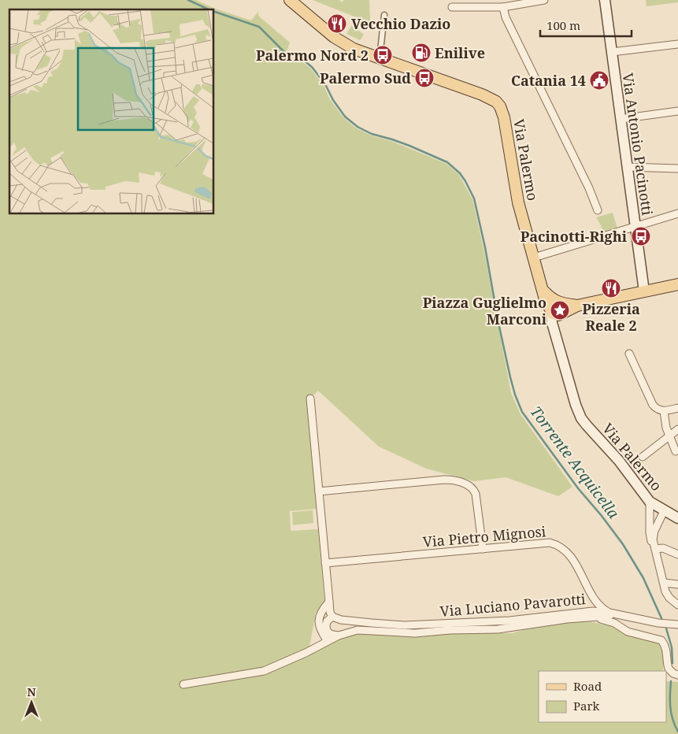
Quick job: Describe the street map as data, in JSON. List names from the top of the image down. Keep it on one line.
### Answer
{"streets":{"main road":["Via Antonio Pacinotti","Via Palermo"],"street":["Via Pietro Mignosi","Via Luciano Pavarotti"]},"crossings":[["Via Pietro Mignosi","Via Luciano Pavarotti"]],"water":["Torrente Acquicella"],"places":{"restaurant":["Vecchio Dazio","Pizzeria Reale 2"],"fuel station":["Enilive"],"bus stop":["Palermo Nord 2","Palermo Sud","Pacinotti-Righi"],"public building":["Catania 14"],"place":["Piazza Guglielmo Marconi"]},"legend":["Road","Park"],"scale_bar":"100 m","north":"top"}
